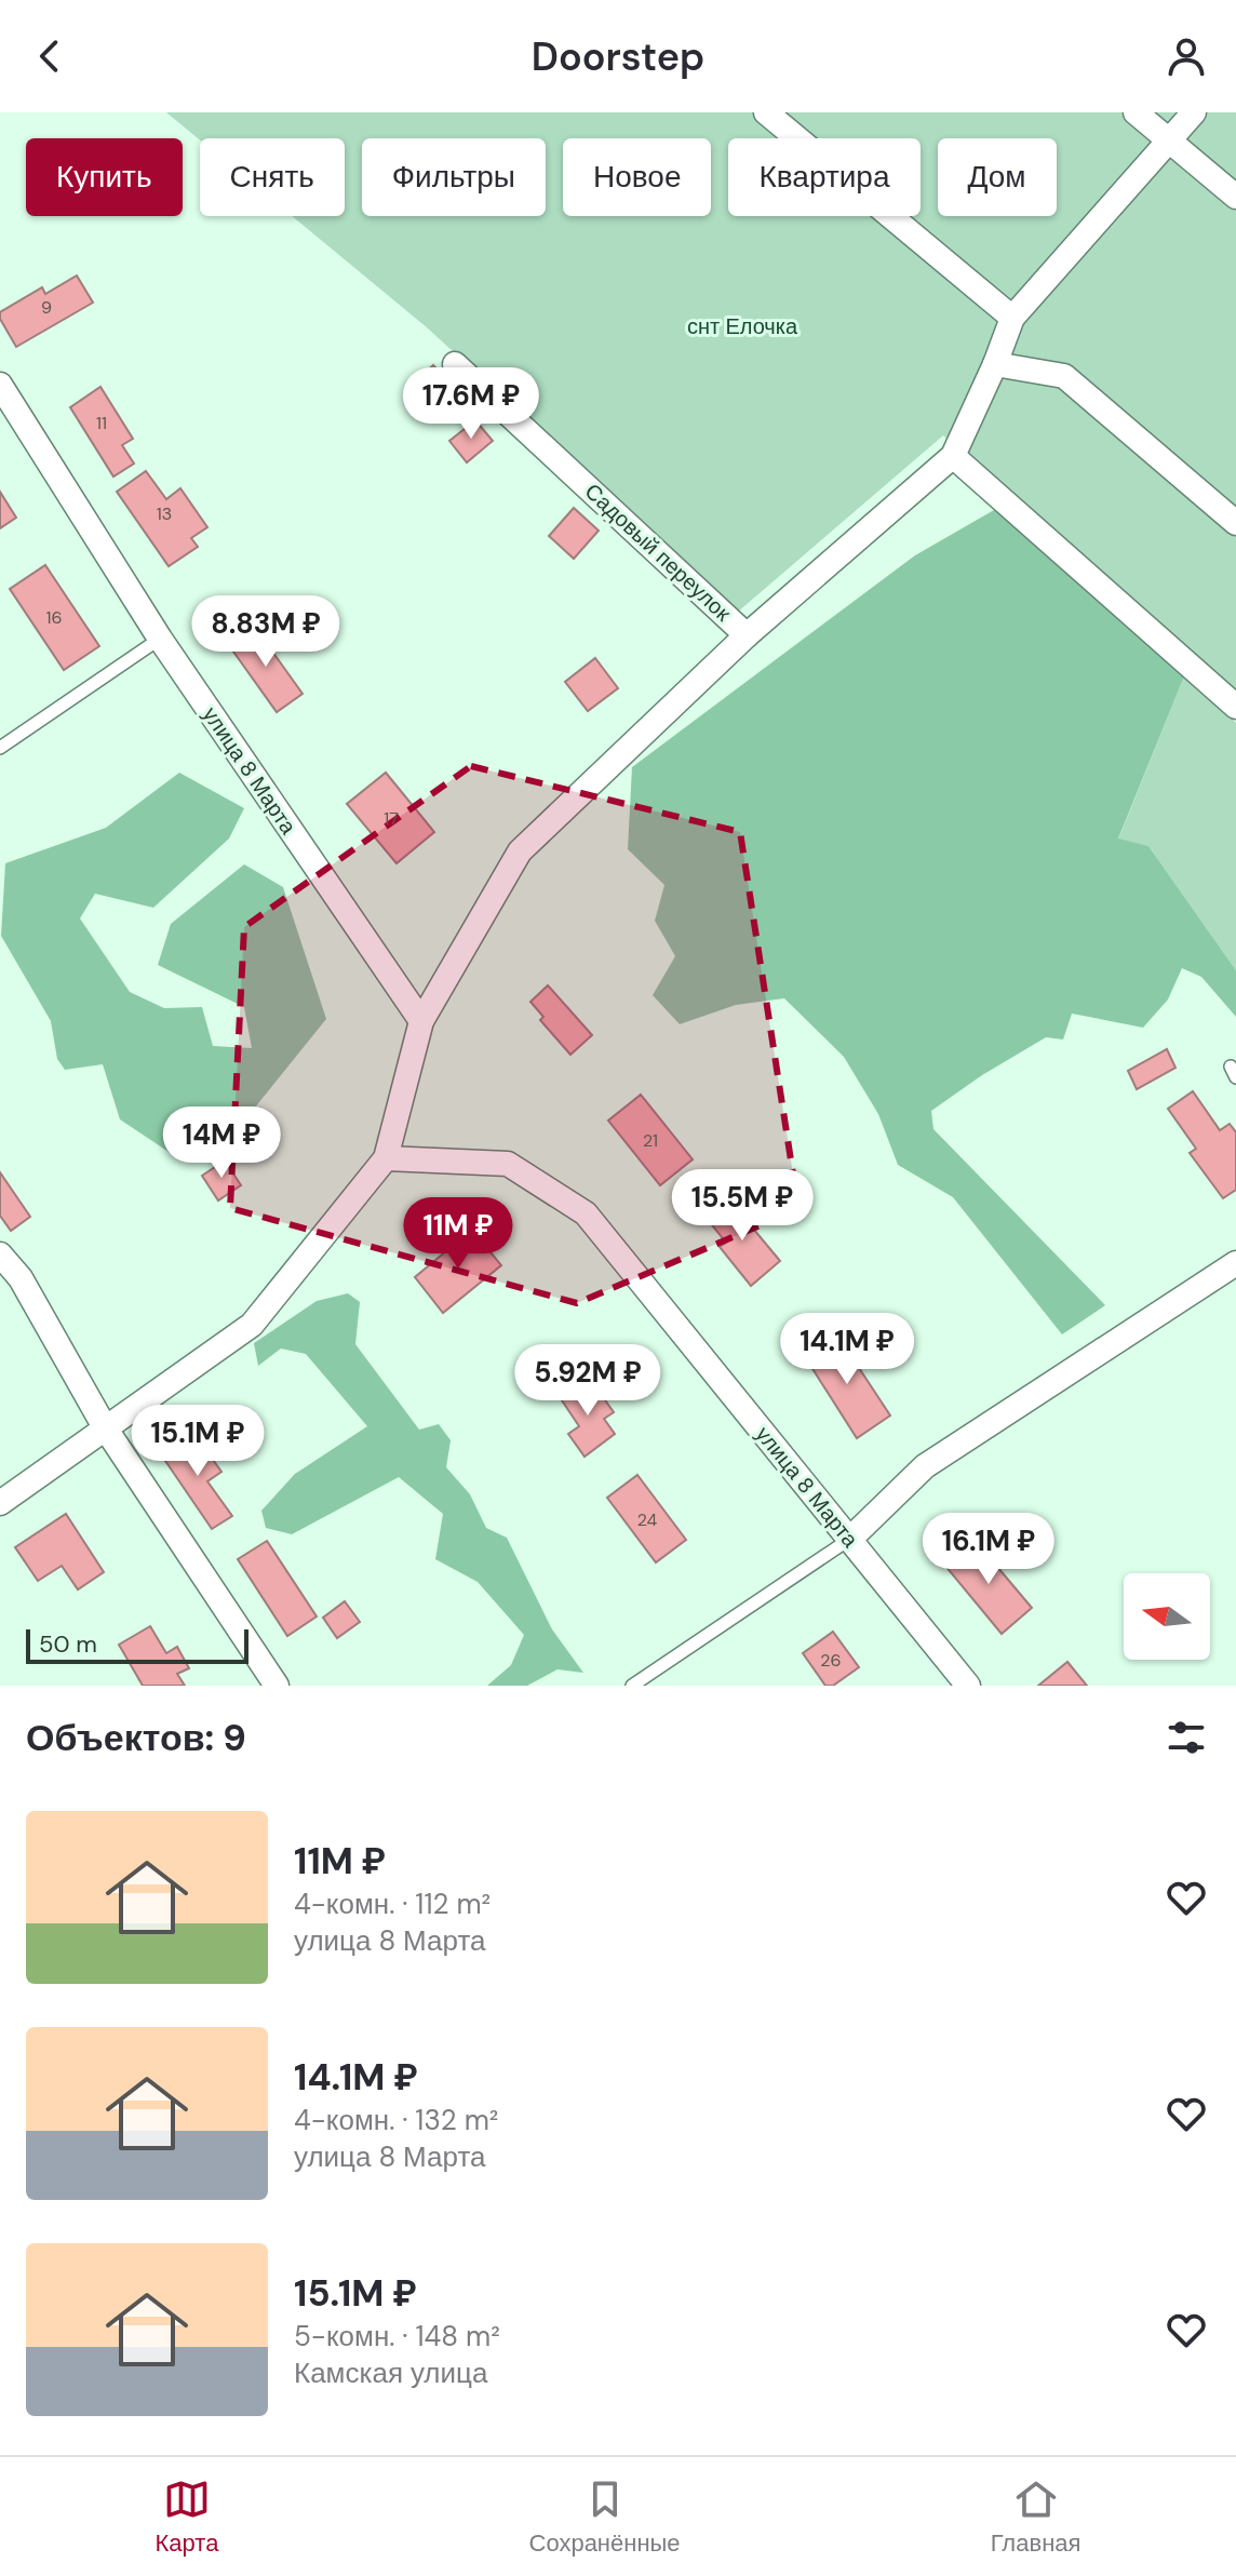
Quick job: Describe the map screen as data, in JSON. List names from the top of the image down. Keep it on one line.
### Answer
{"streets":{"street":["Садовый переулок","улица 8 Марта"]},"parks":["снт Елочка"],"house_numbers":["9","11","13","16","17","21","24","26"],"scale_bar":"50 m","north":"left","page":{"header":"Doorstep","chip":["Купить","Снять","Фильтры","Новое","Квартира","Дом"],"price":["17.6M ₽","8.83M ₽","14M ₽","15.5M ₽","11M ₽","14.1M ₽","5.92M ₽","15.1M ₽","16.1M ₽"],"scale":"50 m","heading":"Объектов: 9","list":[{"name":"11M ₽","note":"4-комн. · 112 m² · улица 8 Марта"},{"name":"14.1M ₽","note":"4-комн. · 132 m² · улица 8 Марта"},{"name":"15.1M ₽","note":"5-комн. · 148 m² · Камская улица"}],"tabs":["Карта","Сохранённые","Главная"]}}
